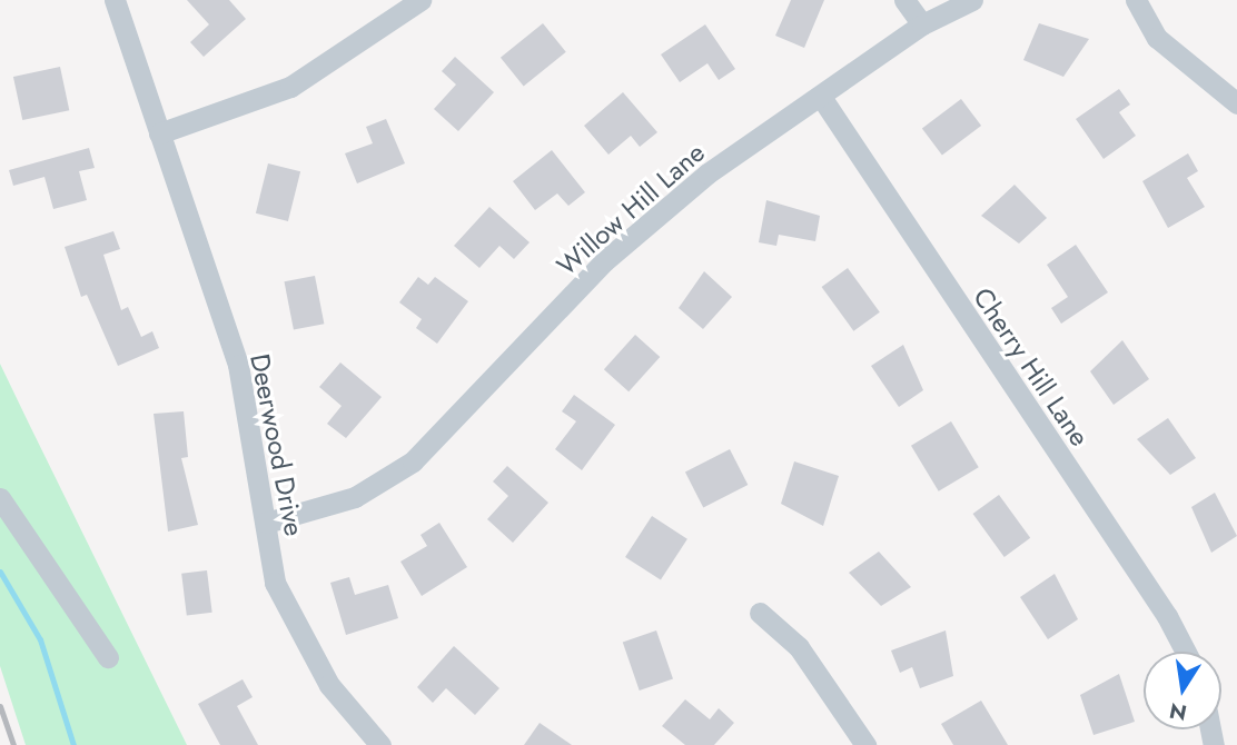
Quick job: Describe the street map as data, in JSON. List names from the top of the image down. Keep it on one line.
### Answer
{"streets":{"street":["Willow Hill Lane","Cherry Hill Lane","Deerwood Drive"]},"crossings":[["Willow Hill Lane","Cherry Hill Lane"],["Willow Hill Lane","Deerwood Drive"]],"north":"bottom"}
